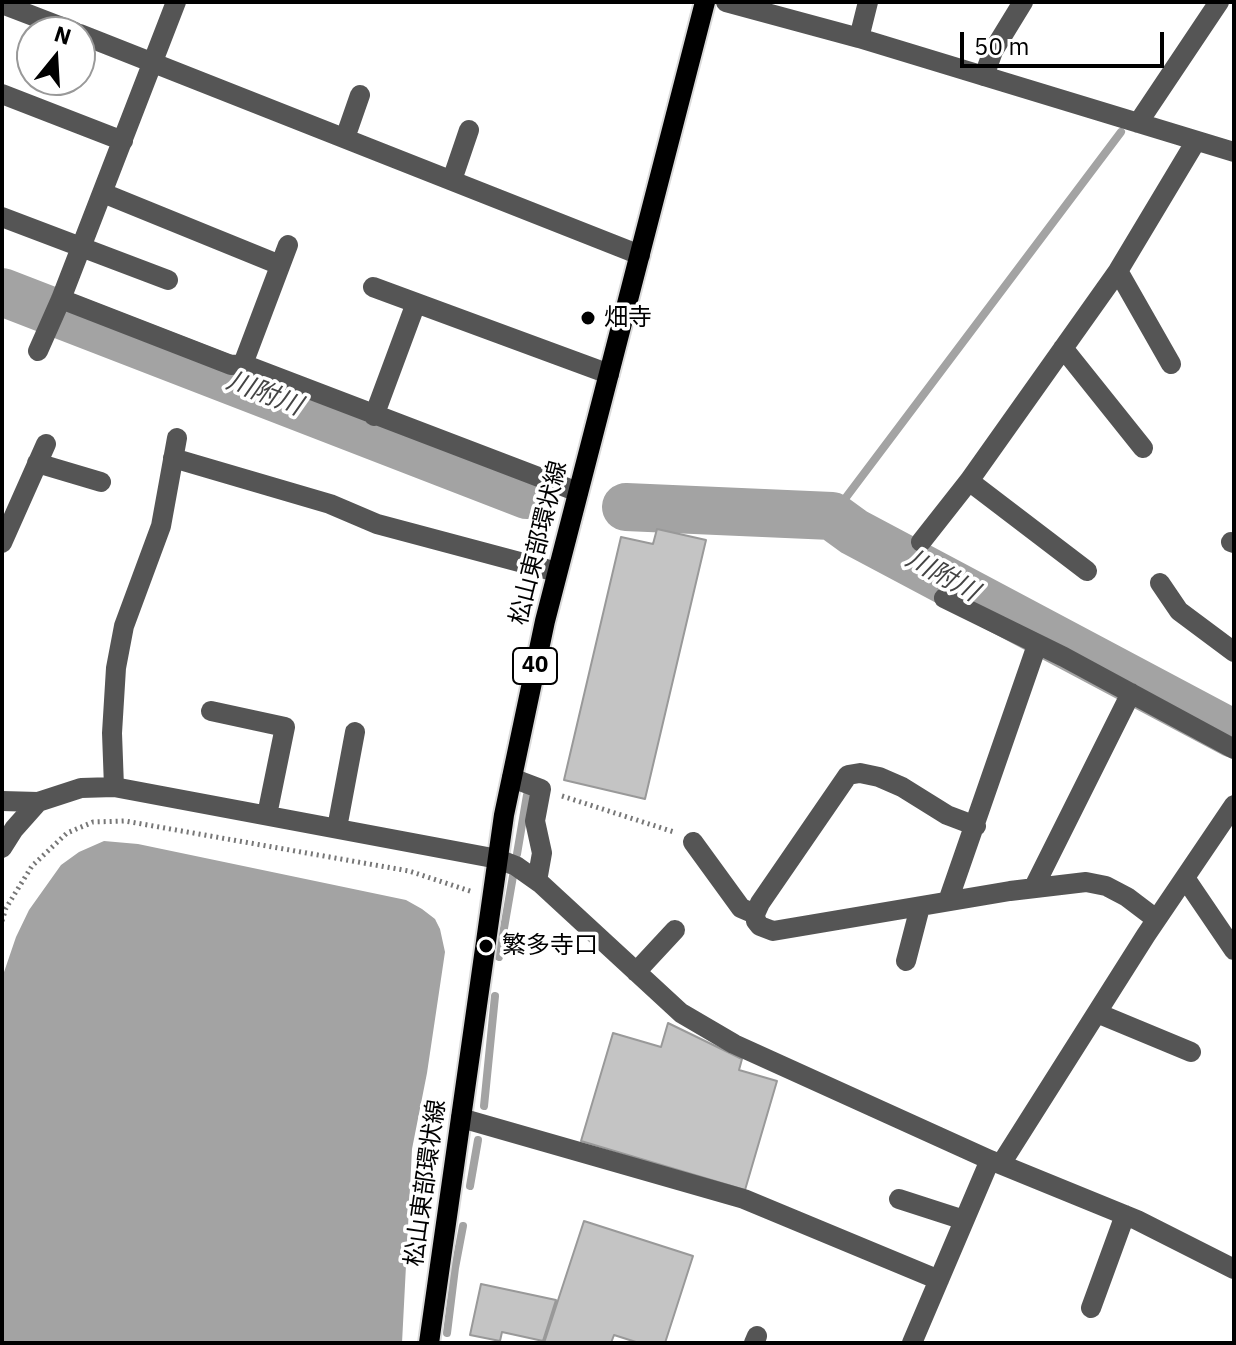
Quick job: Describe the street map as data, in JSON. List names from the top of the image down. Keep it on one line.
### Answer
{"streets":{"main road":["松山東部環状線","40"]},"water":["川附川"],"places":["畑寺","繁多寺口"],"scale_bar":"50 m","north":"top"}
